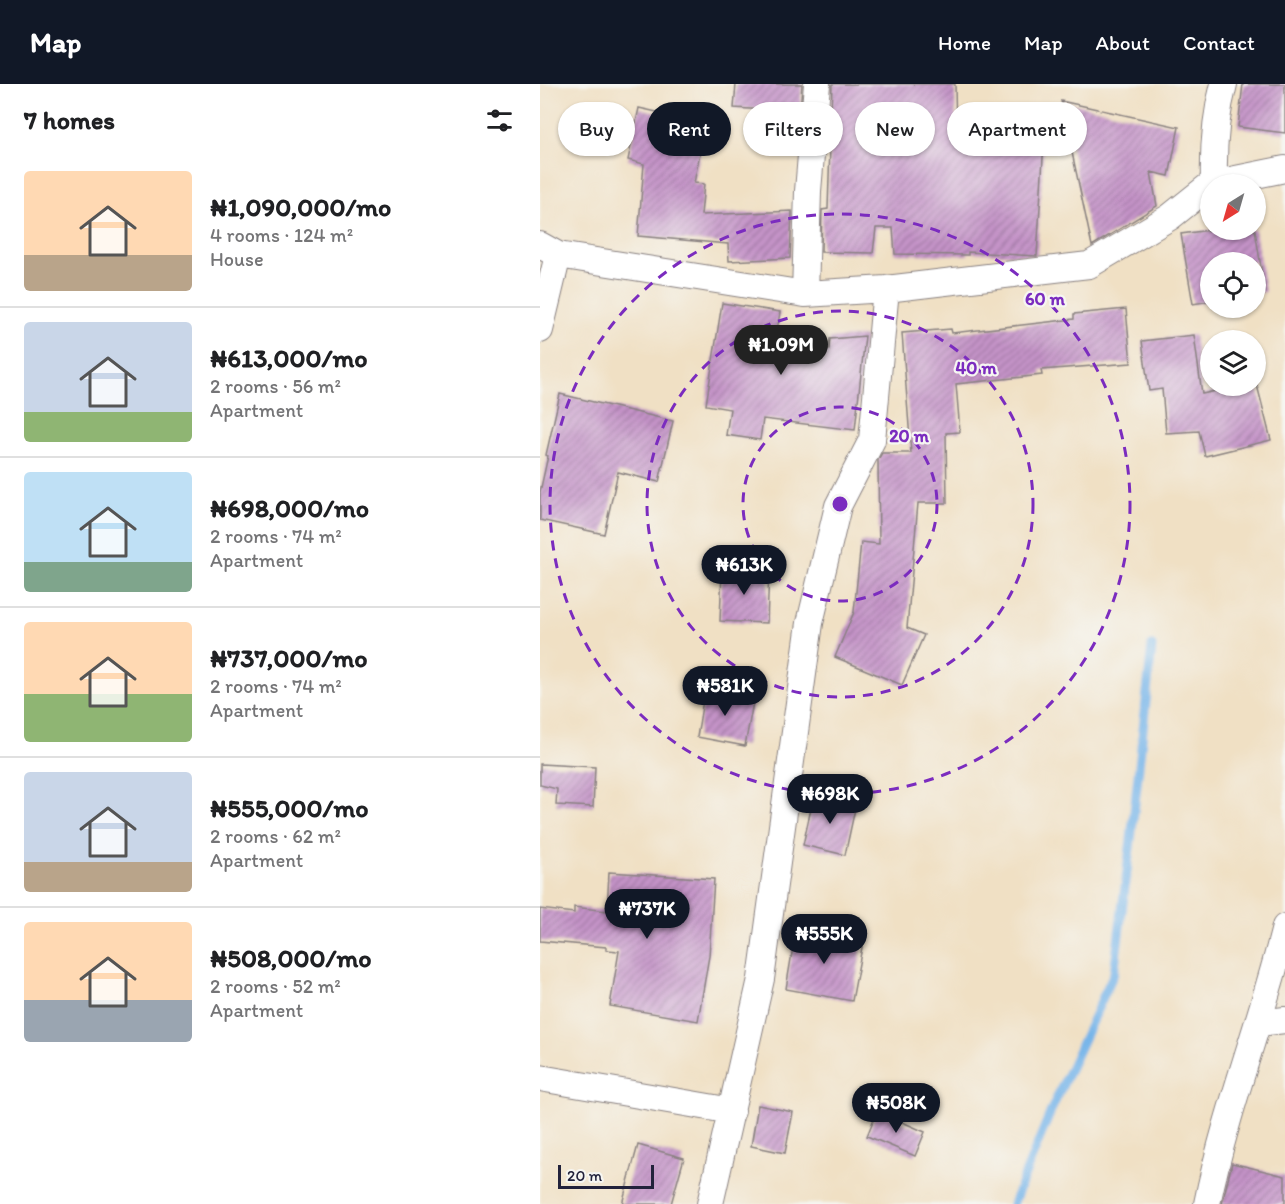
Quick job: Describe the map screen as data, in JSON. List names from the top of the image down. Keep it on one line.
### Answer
{"scale_bar":"20 m","north":"bottom left","page":{"header":"Map","nav":["Home","Map","About","Contact"],"heading":"7 homes","chip":["Buy","Rent","Filters","New","Apartment"],"list":[{"name":"₦1,090,000/mo","note":"4 rooms · 124 m² · House"},{"name":"₦613,000/mo","note":"2 rooms · 56 m² · Apartment"},{"name":"₦698,000/mo","note":"2 rooms · 74 m² · Apartment"},{"name":"₦737,000/mo","note":"2 rooms · 74 m² · Apartment"},{"name":"₦555,000/mo","note":"2 rooms · 62 m² · Apartment"},{"name":"₦508,000/mo","note":"2 rooms · 52 m² · Apartment"}],"price":["₦1.09M","₦613K","₦581K","₦698K","₦737K","₦555K","₦508K"],"scale":"20 m"},"rings":["60 m","40 m","20 m"]}
